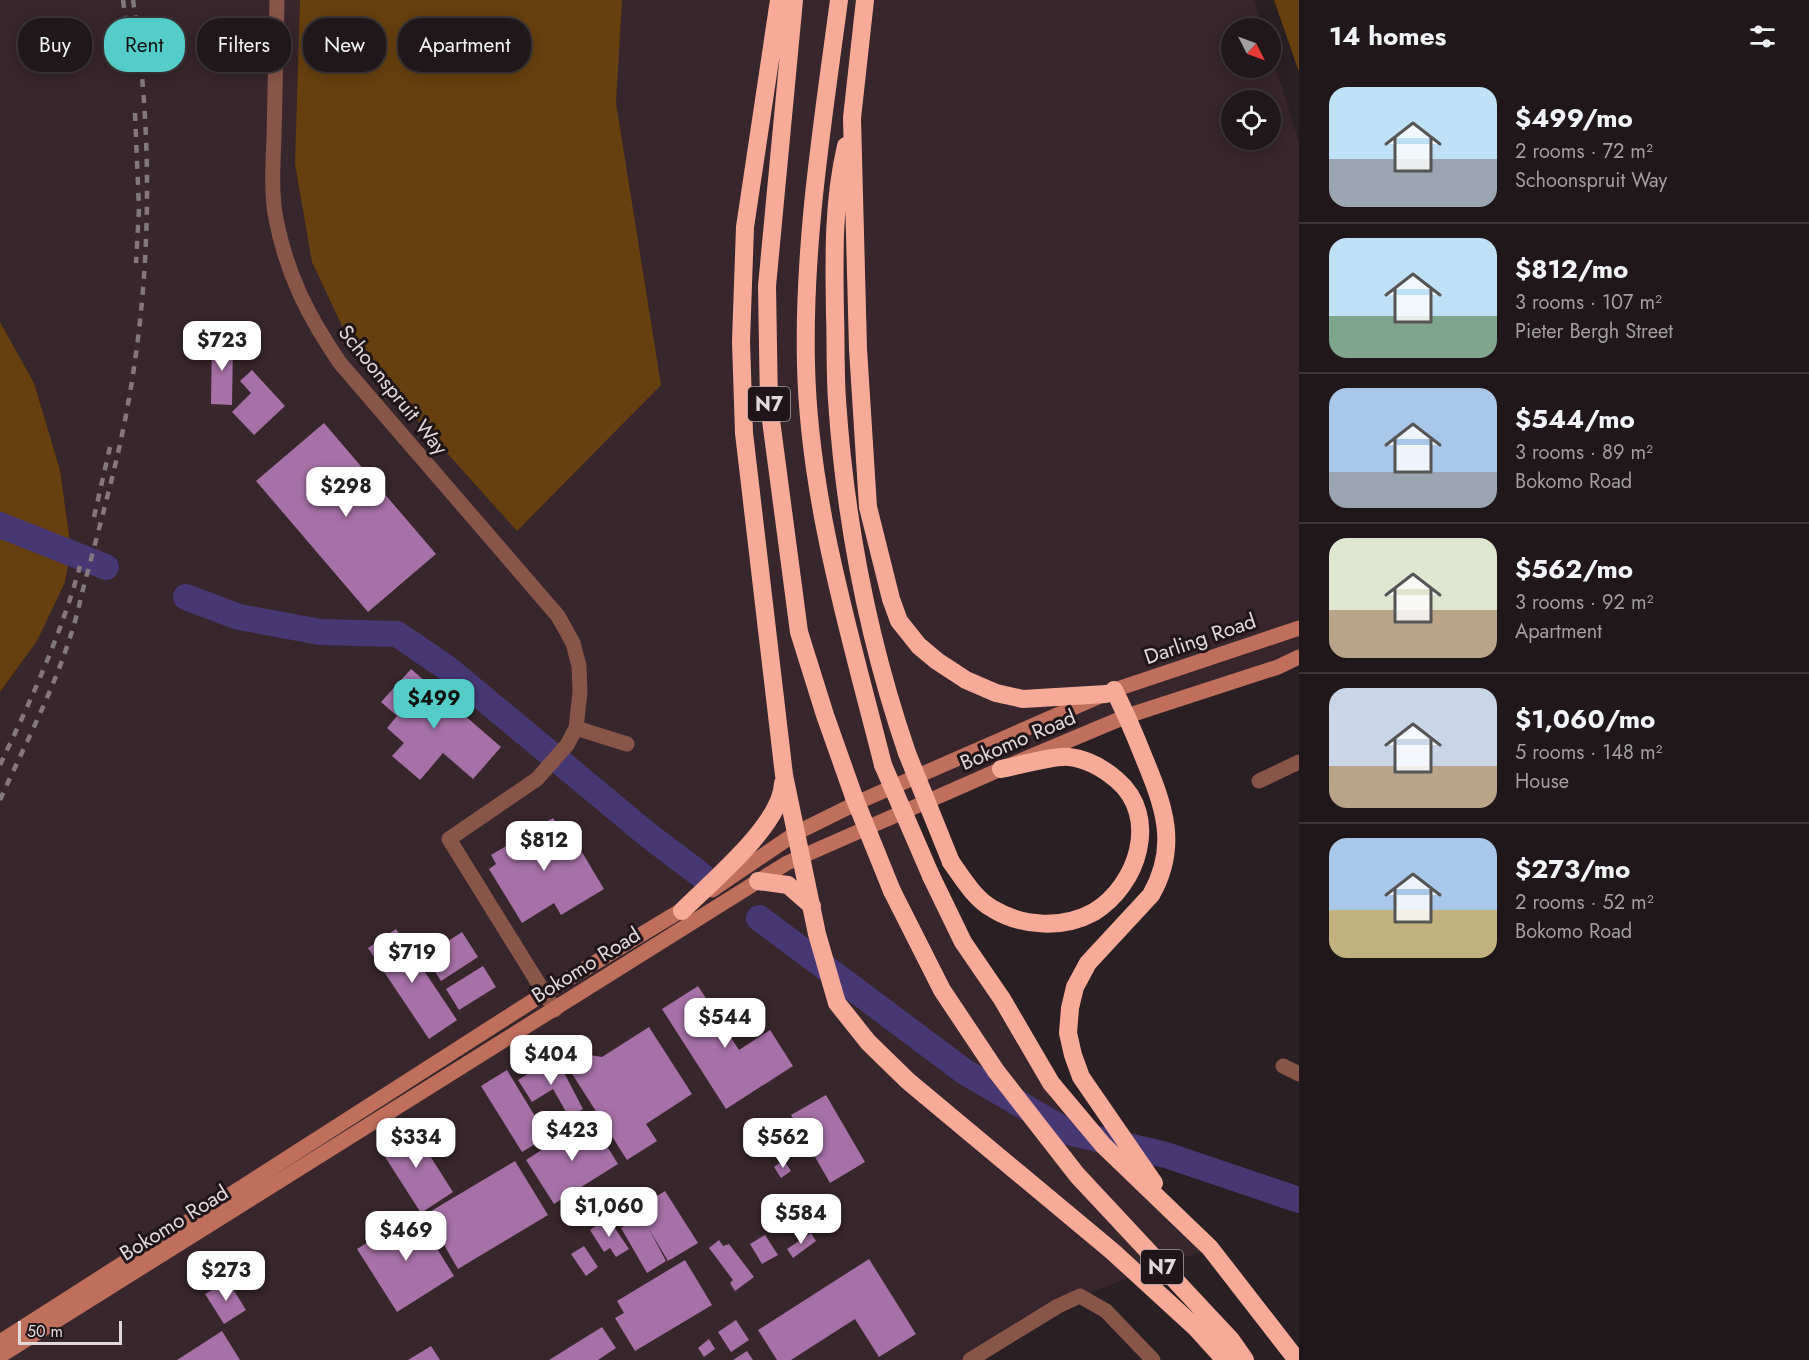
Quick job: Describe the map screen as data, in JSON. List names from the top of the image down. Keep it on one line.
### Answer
{"streets":{"highway":["N7"],"main road":["Darling Road","Bokomo Road"],"street":["Schoonspruit Way"]},"crossings":[["Schoonspruit Way","Bokomo Road"],["Darling Road","Bokomo Road"]],"scale_bar":"50 m","north":"bottom right","page":{"heading":"14 homes","chip":["Buy","Rent","Filters","New","Apartment"],"list":[{"name":"$499/mo","note":"2 rooms · 72 m² · Schoonspruit Way"},{"name":"$812/mo","note":"3 rooms · 107 m² · Pieter Bergh Street"},{"name":"$544/mo","note":"3 rooms · 89 m² · Bokomo Road"},{"name":"$562/mo","note":"3 rooms · 92 m² · Apartment"},{"name":"$1,060/mo","note":"5 rooms · 148 m² · House"},{"name":"$273/mo","note":"2 rooms · 52 m² · Bokomo Road"}],"price":["$723","$298","$499","$812","$719","$544","$404","$423","$334","$562","$1,060","$584","$469","$273"],"scale":"50 m"}}
